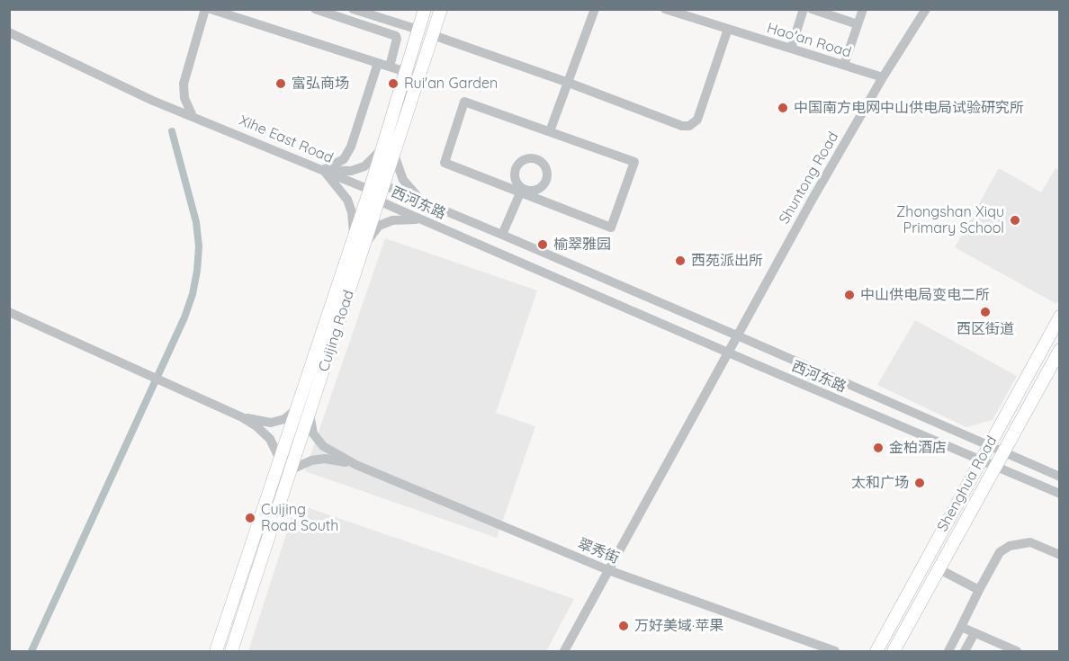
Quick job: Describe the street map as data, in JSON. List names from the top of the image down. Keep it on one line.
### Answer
{"streets":{"main road":["Cuijing Road","Shenghua Road"],"street":["Hao'an Road","Xihe East Road","Shuntong Road","西河东路","翠秀街"]},"crossings":[["Hao'an Road","Shuntong Road"],["Xihe East Road","西河东路"],["Xihe East Road","Cuijing Road"],["Shuntong Road","西河东路"],["Shuntong Road","翠秀街"],["西河东路","Cuijing Road"],["西河东路","Shenghua Road"]],"places":["富弘商场","Rui'an Garden","中国南方电网中山供电局试验研究所","Zhongshan Xiqu Primary School","榆翠雅园","西苑派出所","中山供电局变电二所","西区街道","金柏酒店","太和广场","Cuijing Road South","万好美域·苹果"]}
